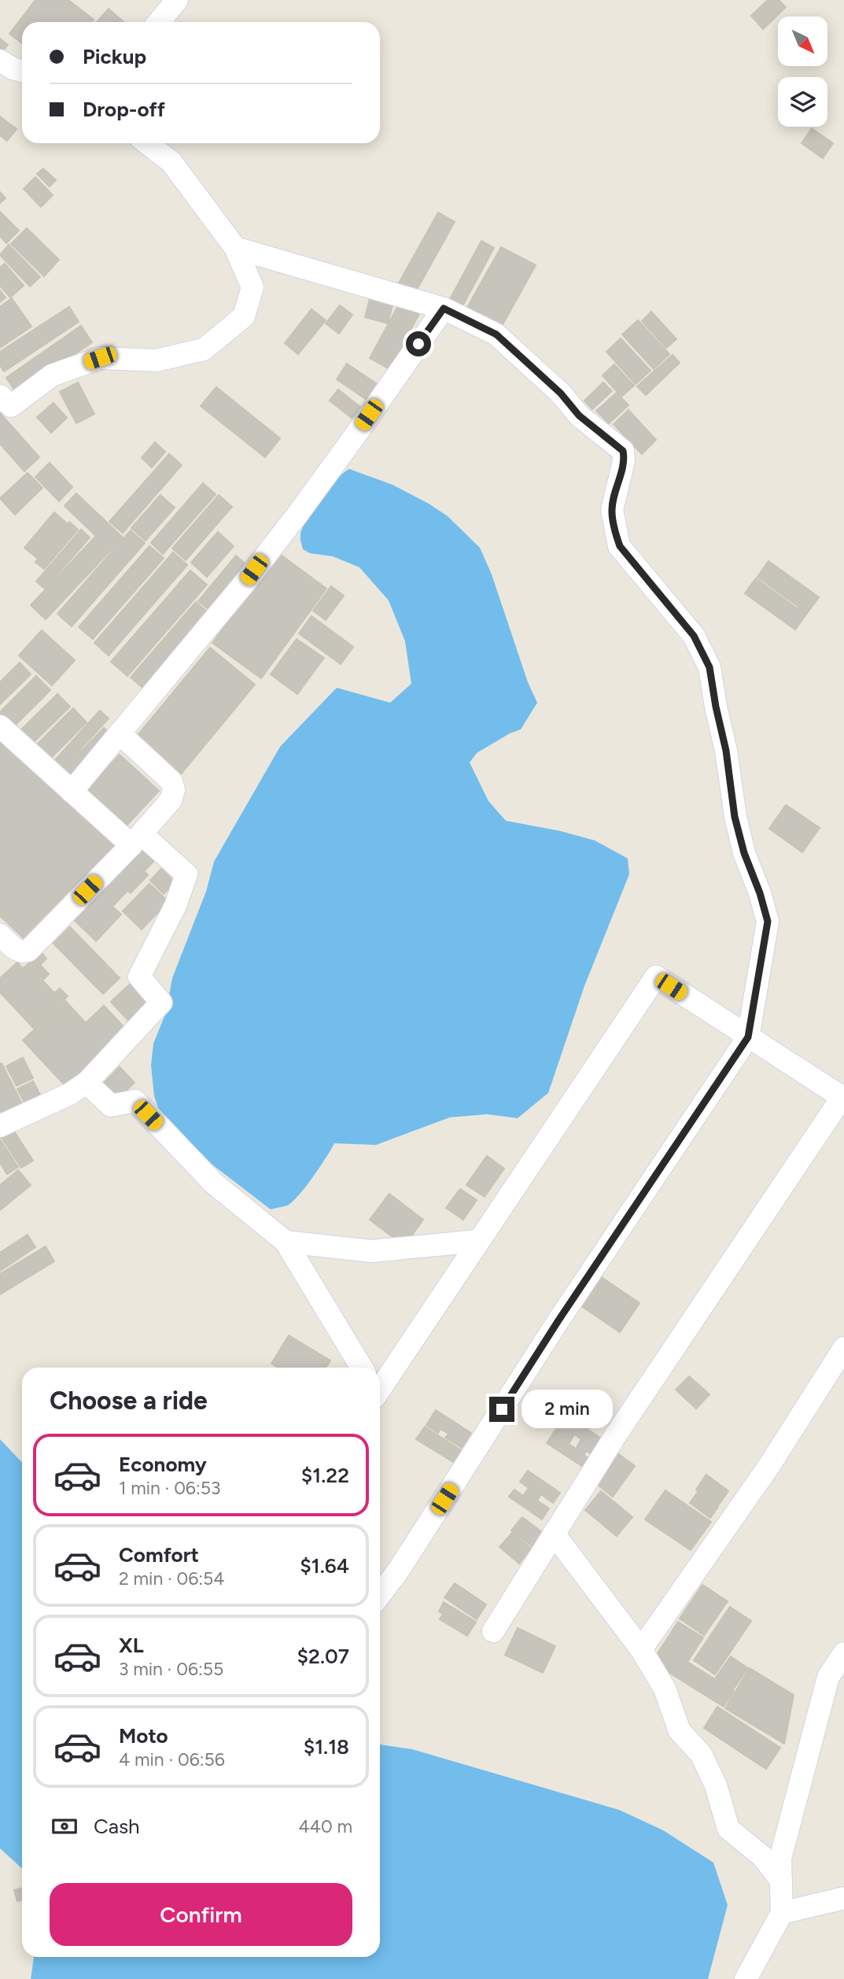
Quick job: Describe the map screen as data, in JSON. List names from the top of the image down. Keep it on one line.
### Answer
{"north":"bottom right","page":{"banner":["Pickup","Drop-off"],"heading":"Choose a ride","bubble":"2 min","list":[{"name":"Economy","note":"1 min · 06:53","value":"$1.22"},{"name":"Comfort","note":"2 min · 06:54","value":"$1.64"},{"name":"XL","note":"3 min · 06:55","value":"$2.07"},{"name":"Moto","note":"4 min · 06:56","value":"$1.18"}],"pay":["Cash","440 m"],"buttons":"Confirm"}}
